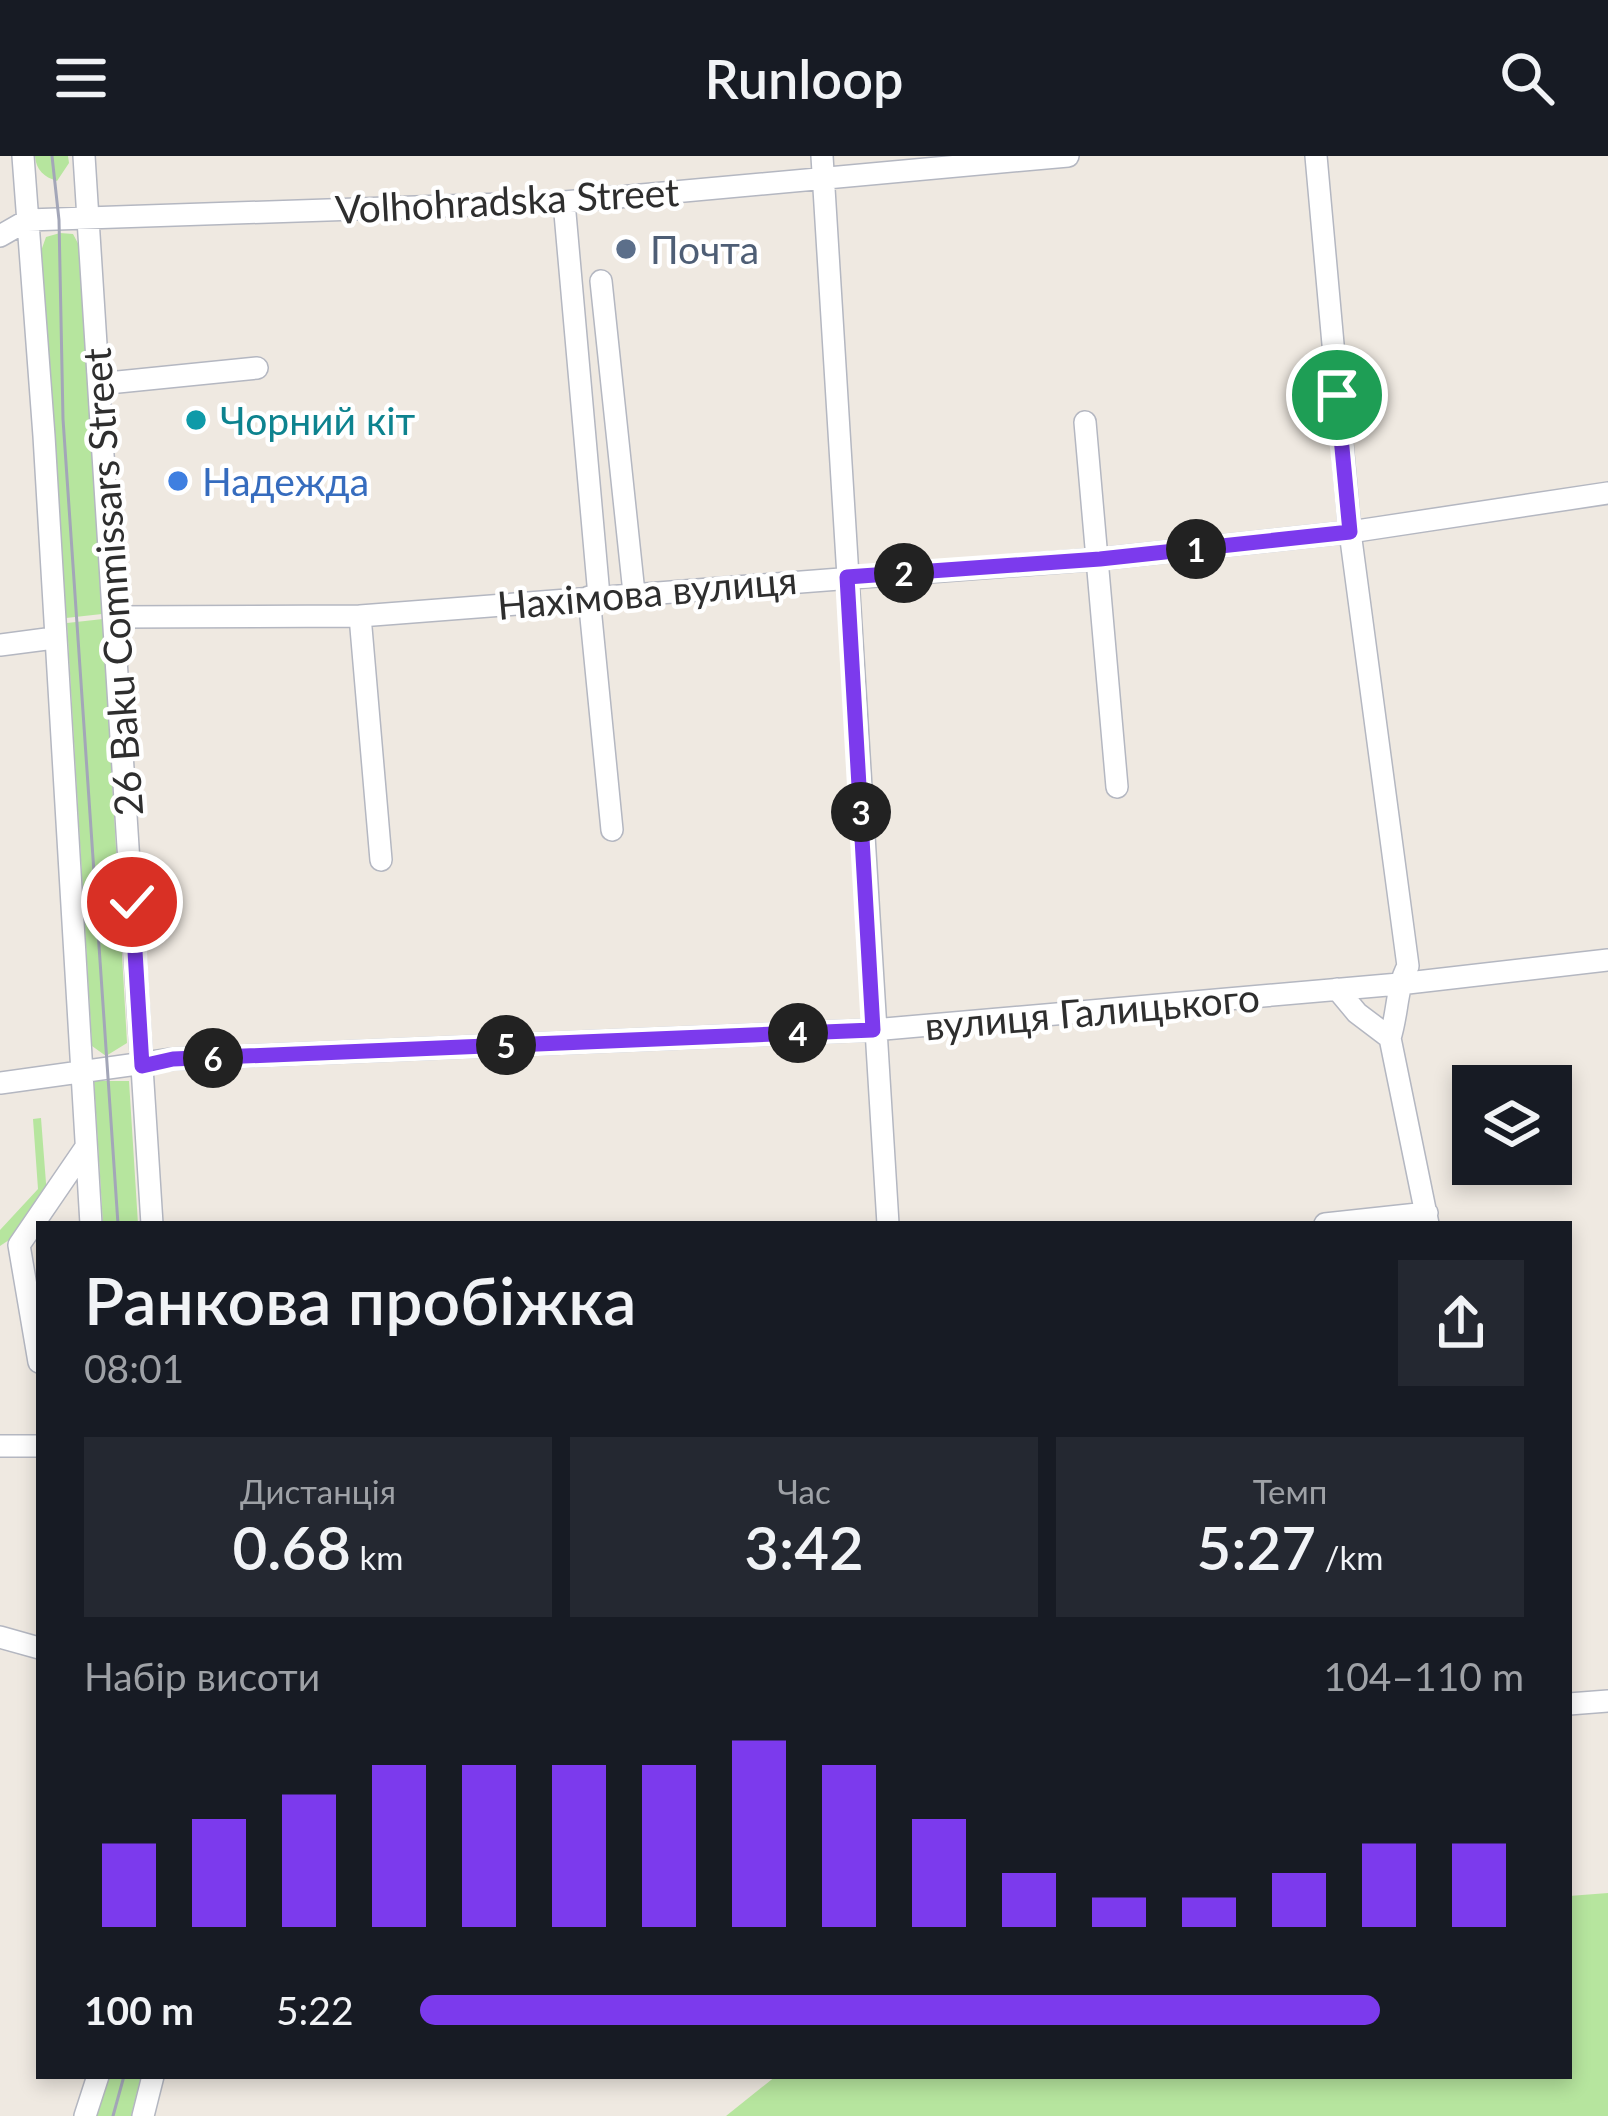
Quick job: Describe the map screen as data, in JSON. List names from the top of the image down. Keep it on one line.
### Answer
{"streets":{"street":["Volhohradska Street","26 Baku Commissars Street","Нахімова вулиця","вулиця Галицького"]},"crossings":[["Volhohradska Street","26 Baku Commissars Street"],["26 Baku Commissars Street","Нахімова вулиця"],["26 Baku Commissars Street","вулиця Галицького"]],"places":["Почта","Чорний кіт","Надежда"],"page":{"header":"Runloop","pins":["1","2","3","4","5","6"],"heading":["Ранкова пробіжка","08:01"],"stats":[["Дистанція","0.68 km"],["Час","3:42"],["Темп","5:27 /km"]],"chart":["Набір висоти","104–110 m"],"list":[{"name":"100 m","note":"5:22"}]}}
